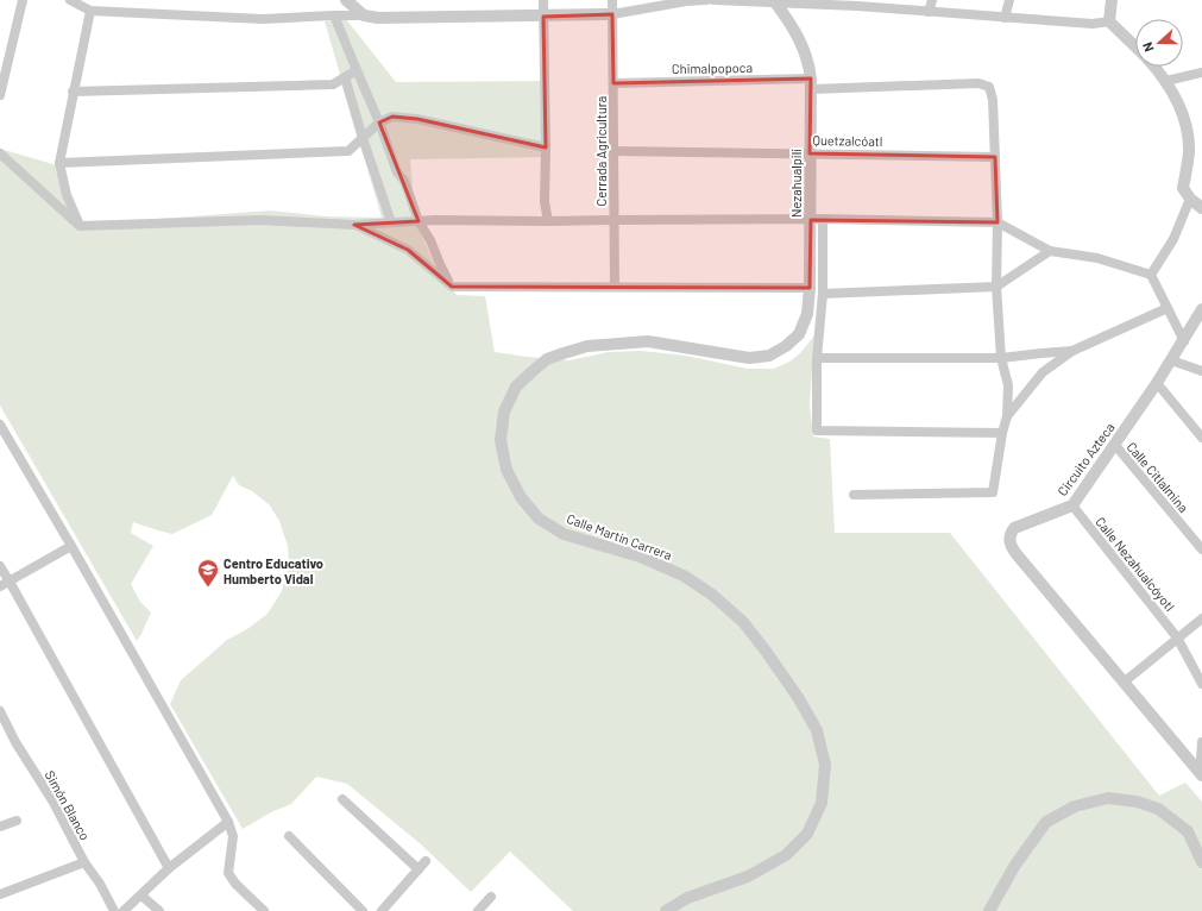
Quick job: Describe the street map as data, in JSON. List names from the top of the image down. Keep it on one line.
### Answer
{"streets":{"street":["Chimalpopoca","Quetzalcóatl","Cerrada Agricultura","Nezahualpili","Circuito Azteca","Calle Citlalmina","Calle Martín Carrera","Calle Nezahualcóyotl","Simón Blanco"]},"crossings":[["Chimalpopoca","Quetzalcóatl"],["Chimalpopoca","Cerrada Agricultura"],["Chimalpopoca","Nezahualpili"],["Quetzalcóatl","Cerrada Agricultura"],["Quetzalcóatl","Nezahualpili"],["Nezahualpili","Calle Martín Carrera"],["Circuito Azteca","Calle Citlalmina"],["Circuito Azteca","Calle Nezahualcóyotl"]],"places":{"school or university":["Centro Educativo Humberto Vidal"]},"north":"left"}
